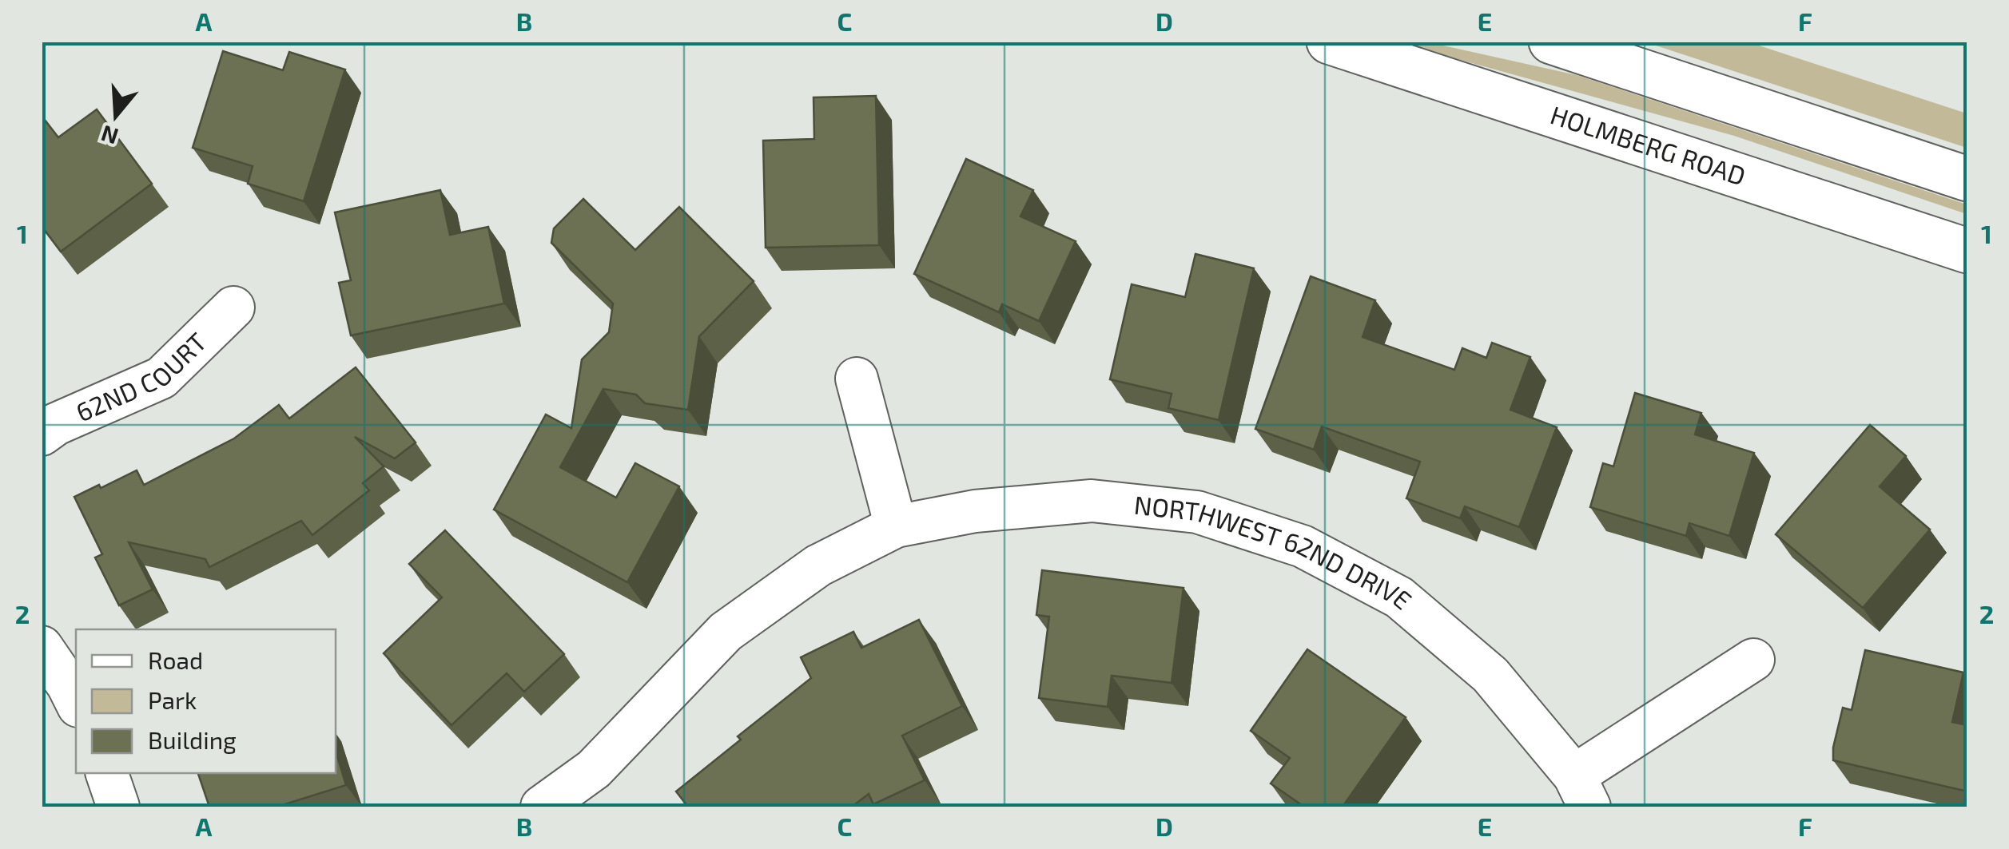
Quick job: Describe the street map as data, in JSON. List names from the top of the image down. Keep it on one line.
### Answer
{"streets":{"street":["HOLMBERG ROAD","62ND COURT","NORTHWEST 62ND DRIVE"]},"legend":["Road","Park","Building"],"north":"bottom","grid":{"columns":["A","B","C","D","E","F"],"rows":["1","2"]}}
